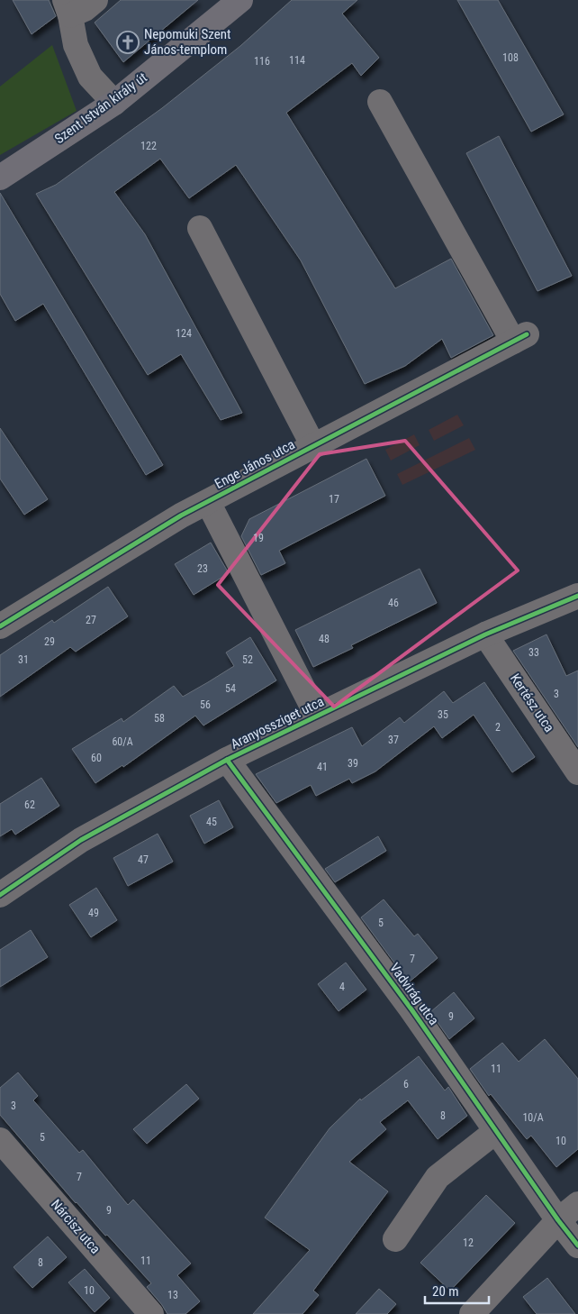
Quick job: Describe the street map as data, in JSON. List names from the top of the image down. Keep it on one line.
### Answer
{"streets":{"main road":["Szent István király út"],"street":["Enge János utca","Kertész utca","Aranyossziget utca","Vadvirág utca","Nárcisz utca"]},"crossings":[["Kertész utca","Aranyossziget utca"],["Aranyossziget utca","Vadvirág utca"]],"places":{"church":["Nepomuki Szent János-templom"]},"house_numbers":["108","114","116","122","124","17","19","23","46","27","48","29","33","31","52","54","3","56","35","58","2","37","60/A","60","39","41","62","45","47","49","5","7","4","9","11","6","3","8","10/A","5","10","7","9","12","11","8","10","13"],"scale_bar":"20 m"}
